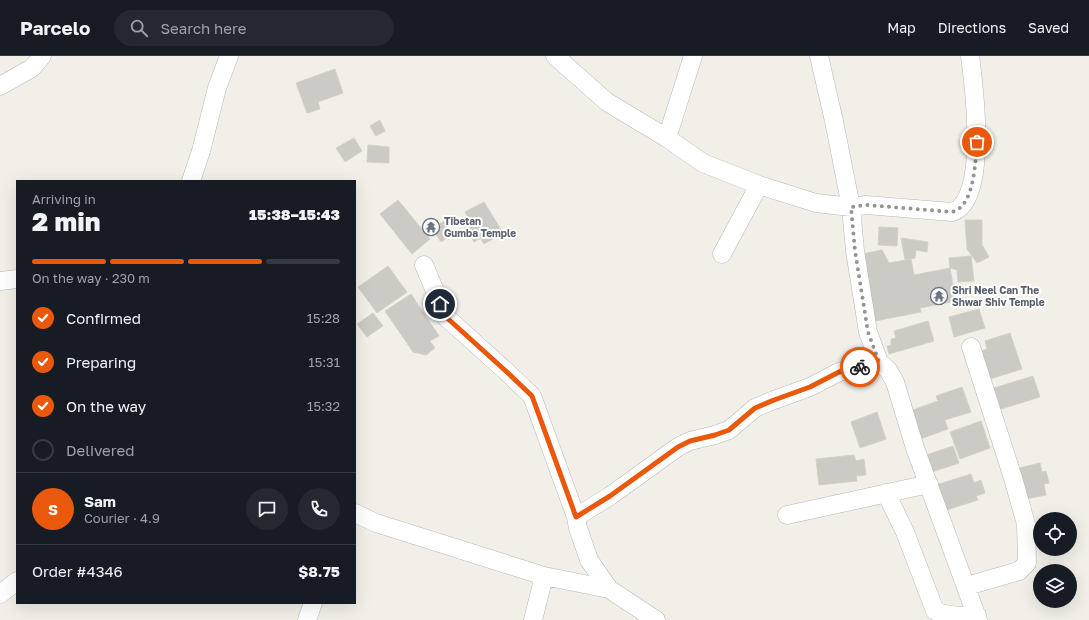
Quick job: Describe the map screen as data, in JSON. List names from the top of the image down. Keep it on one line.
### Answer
{"places":{"temple":["Tibetan Gumba Temple","Shri Neel Can The Shwar Shiv Temple"]},"page":{"header":"Parcelo","search":"Search here","nav":["Map","Directions","Saved"],"heading":["2 min","Arriving in","15:38–15:43"],"panel":["Sam","Courier · 4.9","Order #4346","$8.75"],"bar":"On the way · 230 m","list":[["Confirmed","15:28"],["Preparing","15:31"],["On the way","15:32"],"Delivered"],"round":"S"}}
